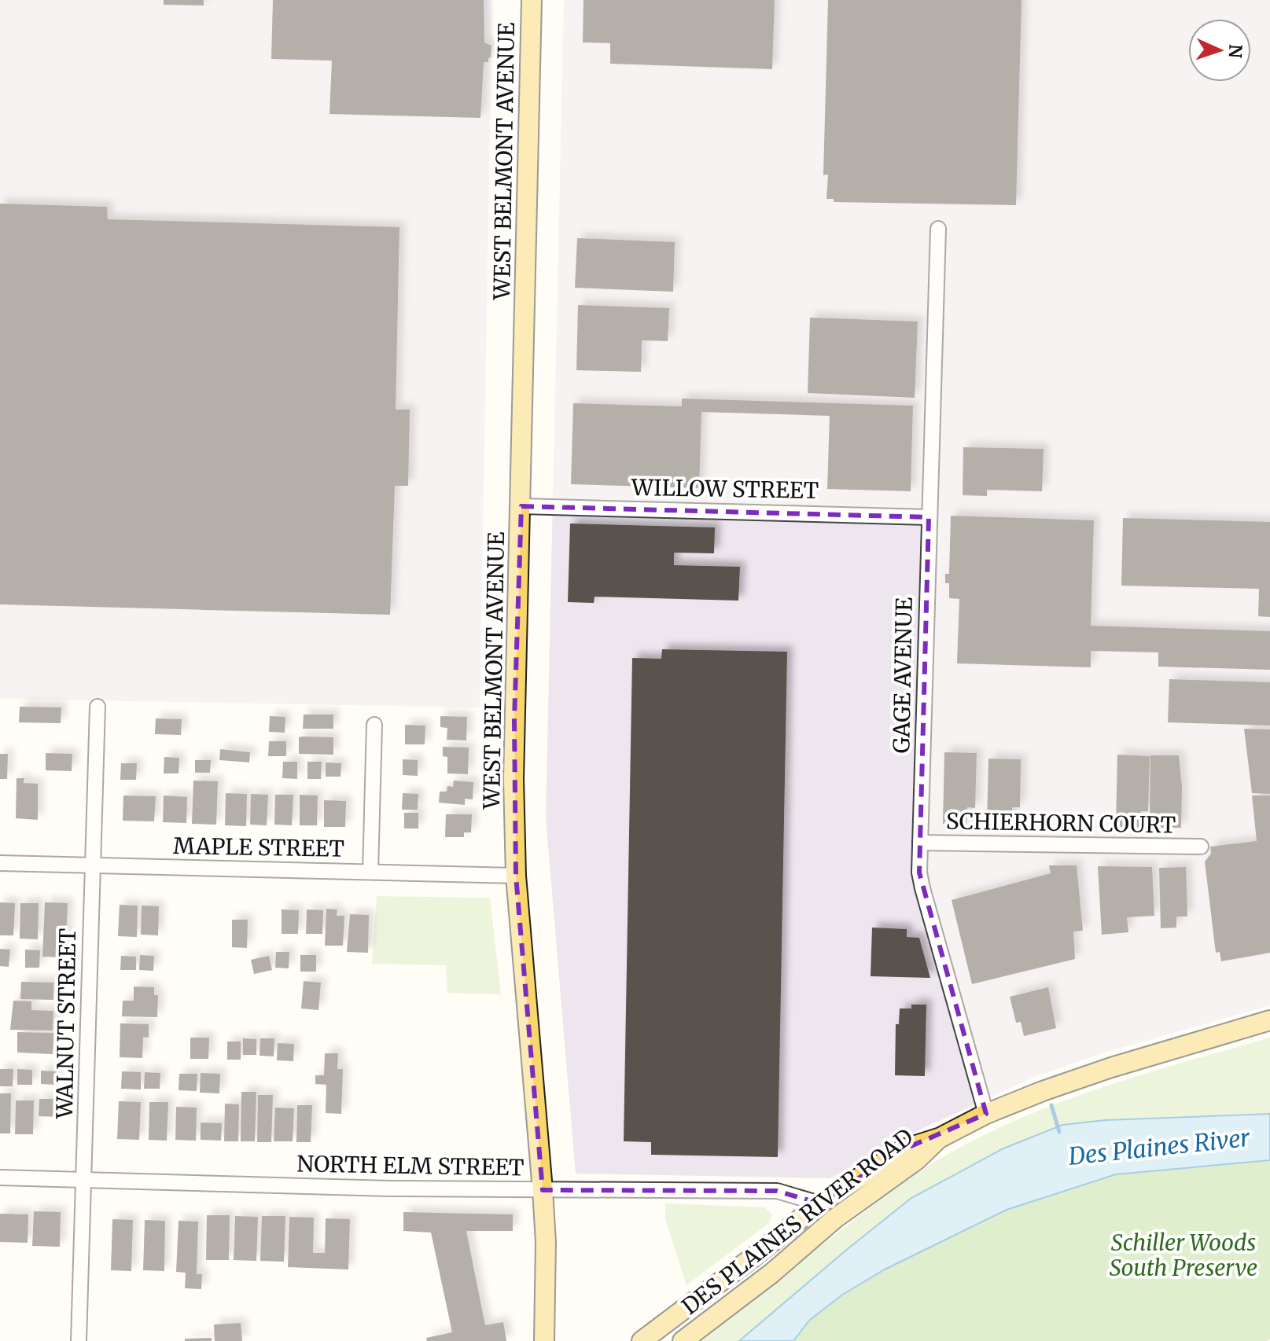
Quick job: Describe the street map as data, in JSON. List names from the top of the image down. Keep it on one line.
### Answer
{"streets":{"main road":["WEST BELMONT AVENUE","DES PLAINES RIVER ROAD"],"street":["WILLOW STREET","GAGE AVENUE","SCHIERHORN COURT","MAPLE STREET","WALNUT STREET","NORTH ELM STREET"]},"crossings":[["WEST BELMONT AVENUE","WILLOW STREET"],["WEST BELMONT AVENUE","MAPLE STREET"],["WEST BELMONT AVENUE","NORTH ELM STREET"],["WILLOW STREET","GAGE AVENUE"],["GAGE AVENUE","SCHIERHORN COURT"],["GAGE AVENUE","DES PLAINES RIVER ROAD"],["MAPLE STREET","WALNUT STREET"],["WALNUT STREET","NORTH ELM STREET"],["NORTH ELM STREET","DES PLAINES RIVER ROAD"]],"water":["Des Plaines River"],"parks":["Schiller Woods South Preserve"],"north":"right"}
